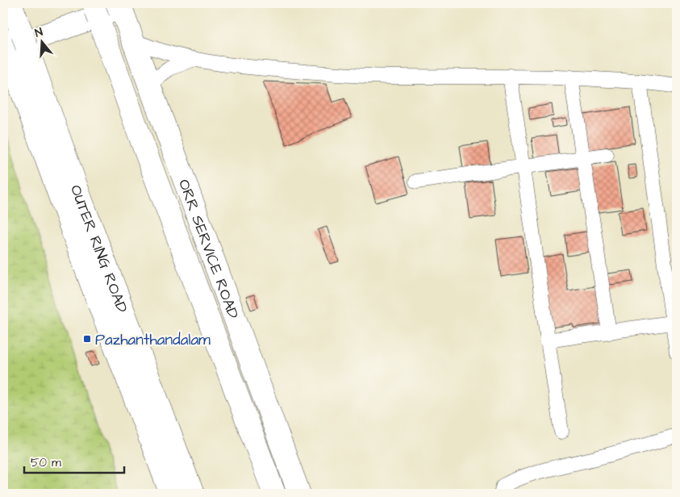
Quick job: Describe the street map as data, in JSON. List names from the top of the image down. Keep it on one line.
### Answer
{"streets":{"main road":["ORR SERVICE ROAD","OUTER RING ROAD"]},"places":{"transit":["Pazhanthandalam"]},"scale_bar":"50 m","north":"top"}
